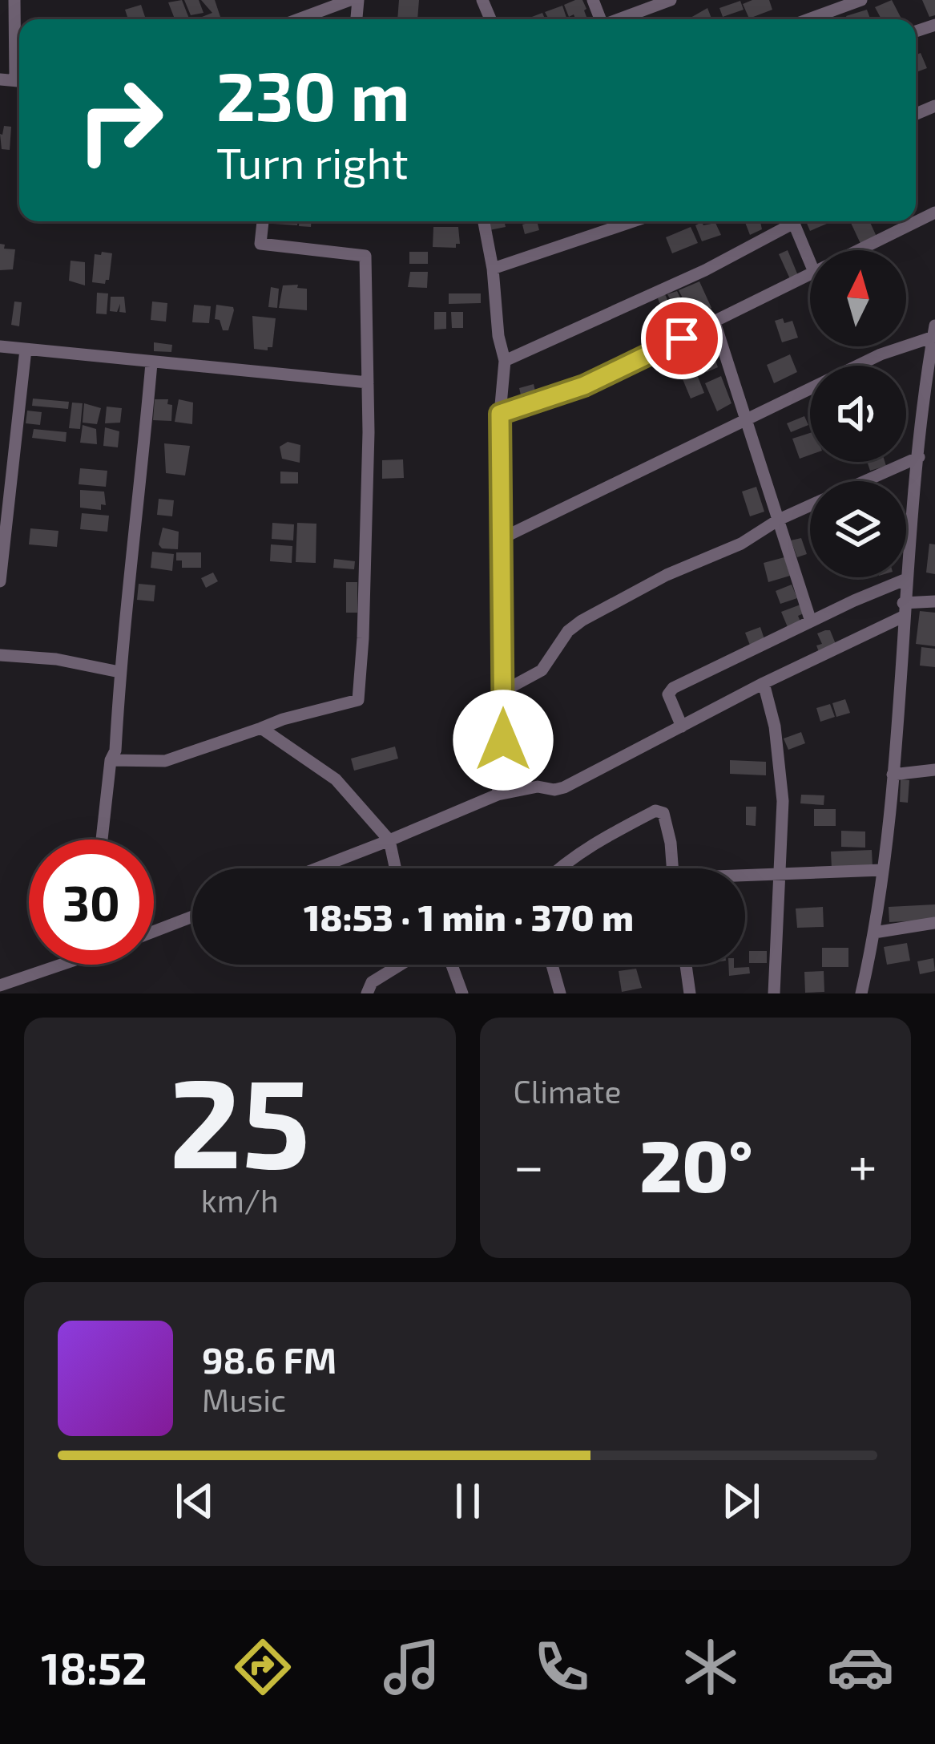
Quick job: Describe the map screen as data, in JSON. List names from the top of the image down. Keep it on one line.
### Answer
{"north":"top","page":{"turn":["230 m","Turn right"],"limit":"30","trip":"18:53 · 1 min · 370 m","tile":[["25","km/h"],"Climate"],"heat":["−","20°","+"],"song":["98.6 FM","Music"],"tabs":"18:52"}}
